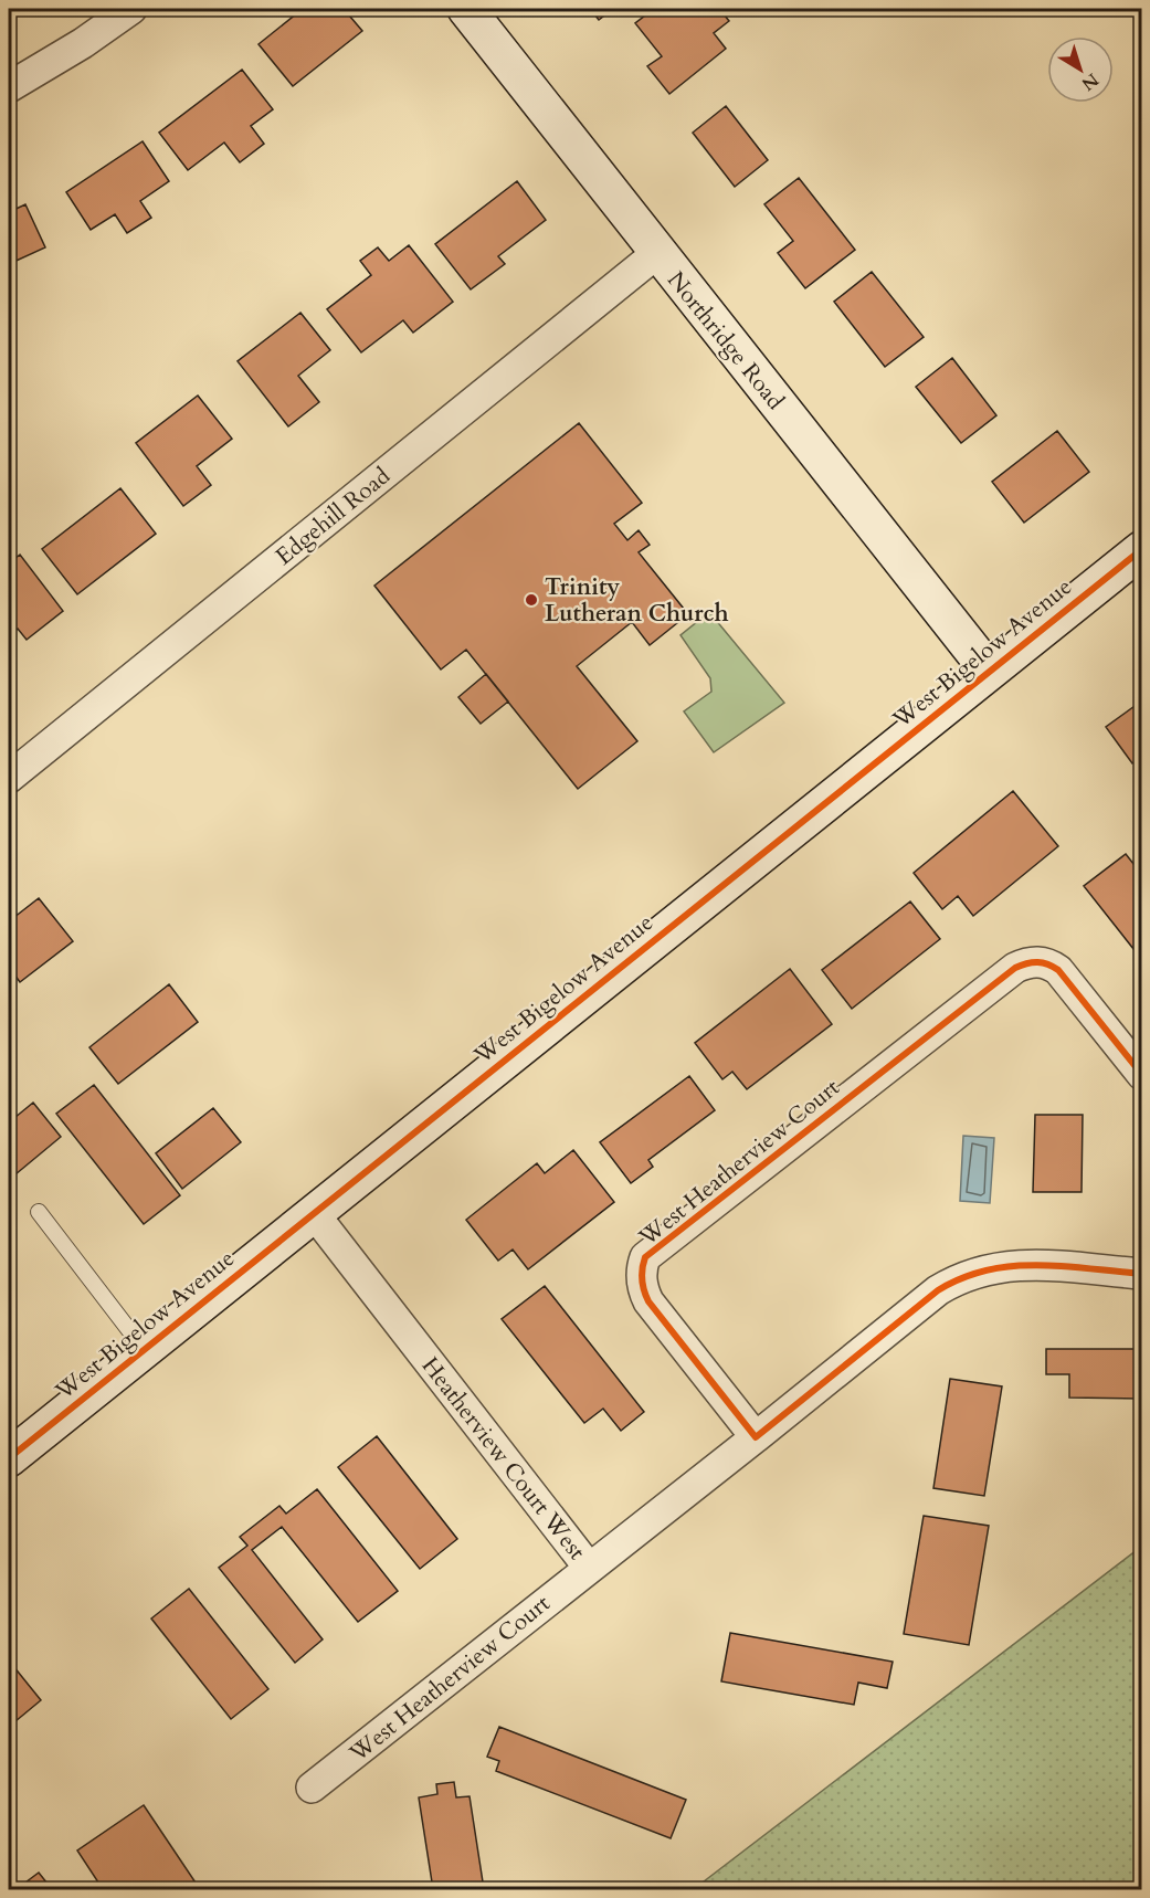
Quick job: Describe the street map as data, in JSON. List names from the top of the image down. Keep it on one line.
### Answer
{"streets":{"street":["Northridge Road","Edgehill Road","West Bigelow Avenue","West Heatherview Court","Heatherview Court West"]},"crossings":[["Northridge Road","Edgehill Road"],["Northridge Road","West Bigelow Avenue"],["West Bigelow Avenue","Heatherview Court West"],["West Heatherview Court","Heatherview Court West"]],"places":["Trinity Lutheran Church"],"north":"bottom right"}
